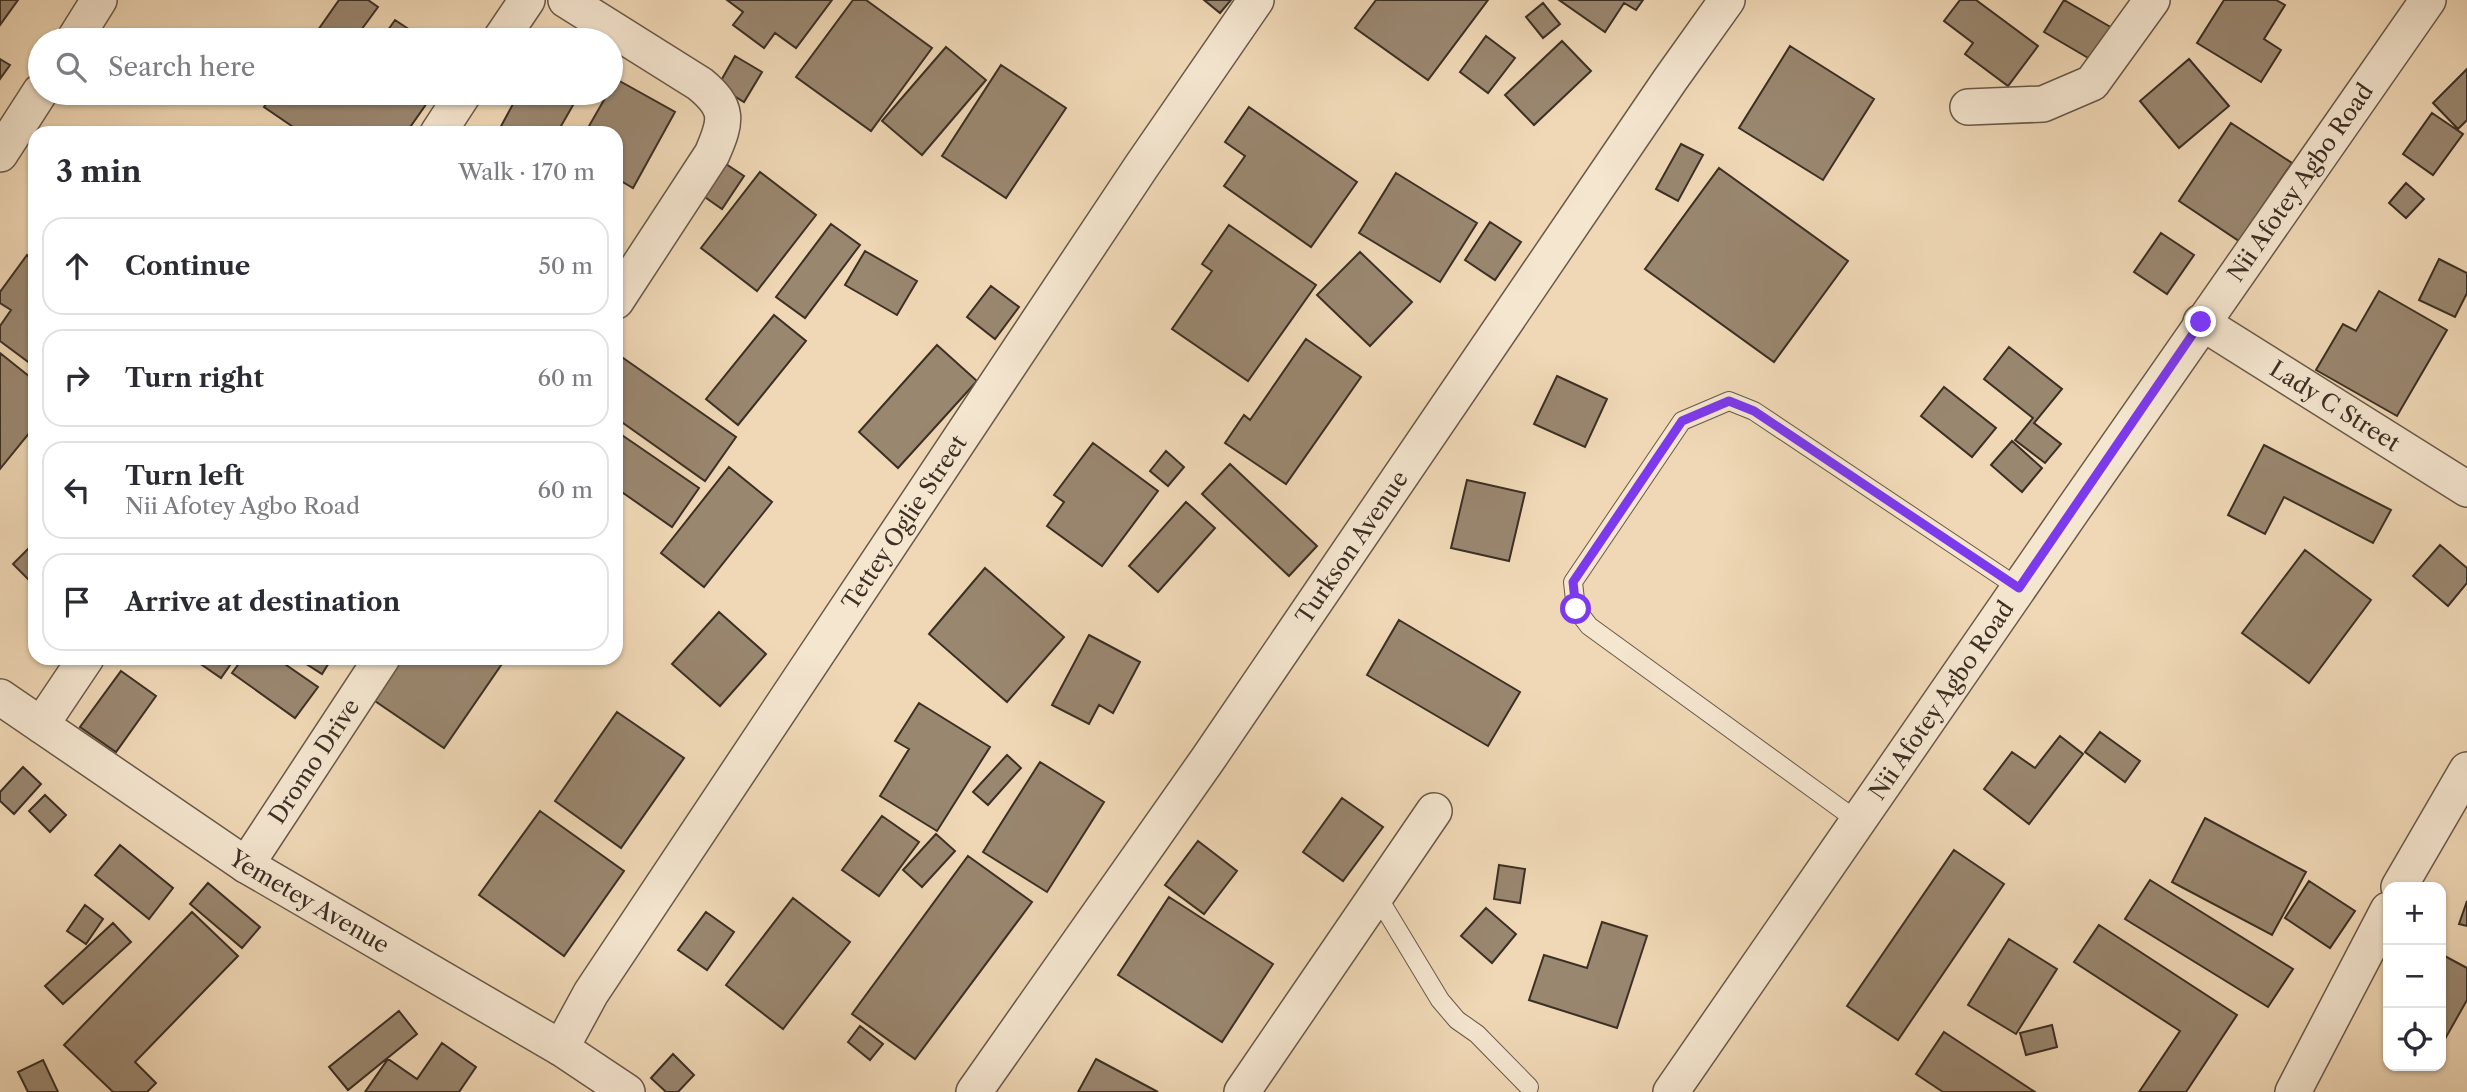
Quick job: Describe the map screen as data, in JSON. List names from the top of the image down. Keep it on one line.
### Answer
{"streets":{"street":["Nii Afotey Agbo Road","Lady C Street","Tettey Oglie Street","Turkson Avenue","Dromo Drive","Yemetey Avenue"]},"crossings":[["Nii Afotey Agbo Road","Lady C Street"],["Tettey Oglie Street","Yemetey Avenue"],["Dromo Drive","Yemetey Avenue"]],"page":{"search":"Search here","heading":["3 min","Walk · 170 m"],"list":[["Continue","50 m"],["Turn right","60 m"],["Turn left","Nii Afotey Agbo Road","60 m"],"Arrive at destination"],"map_buttons":["+","−"]}}
